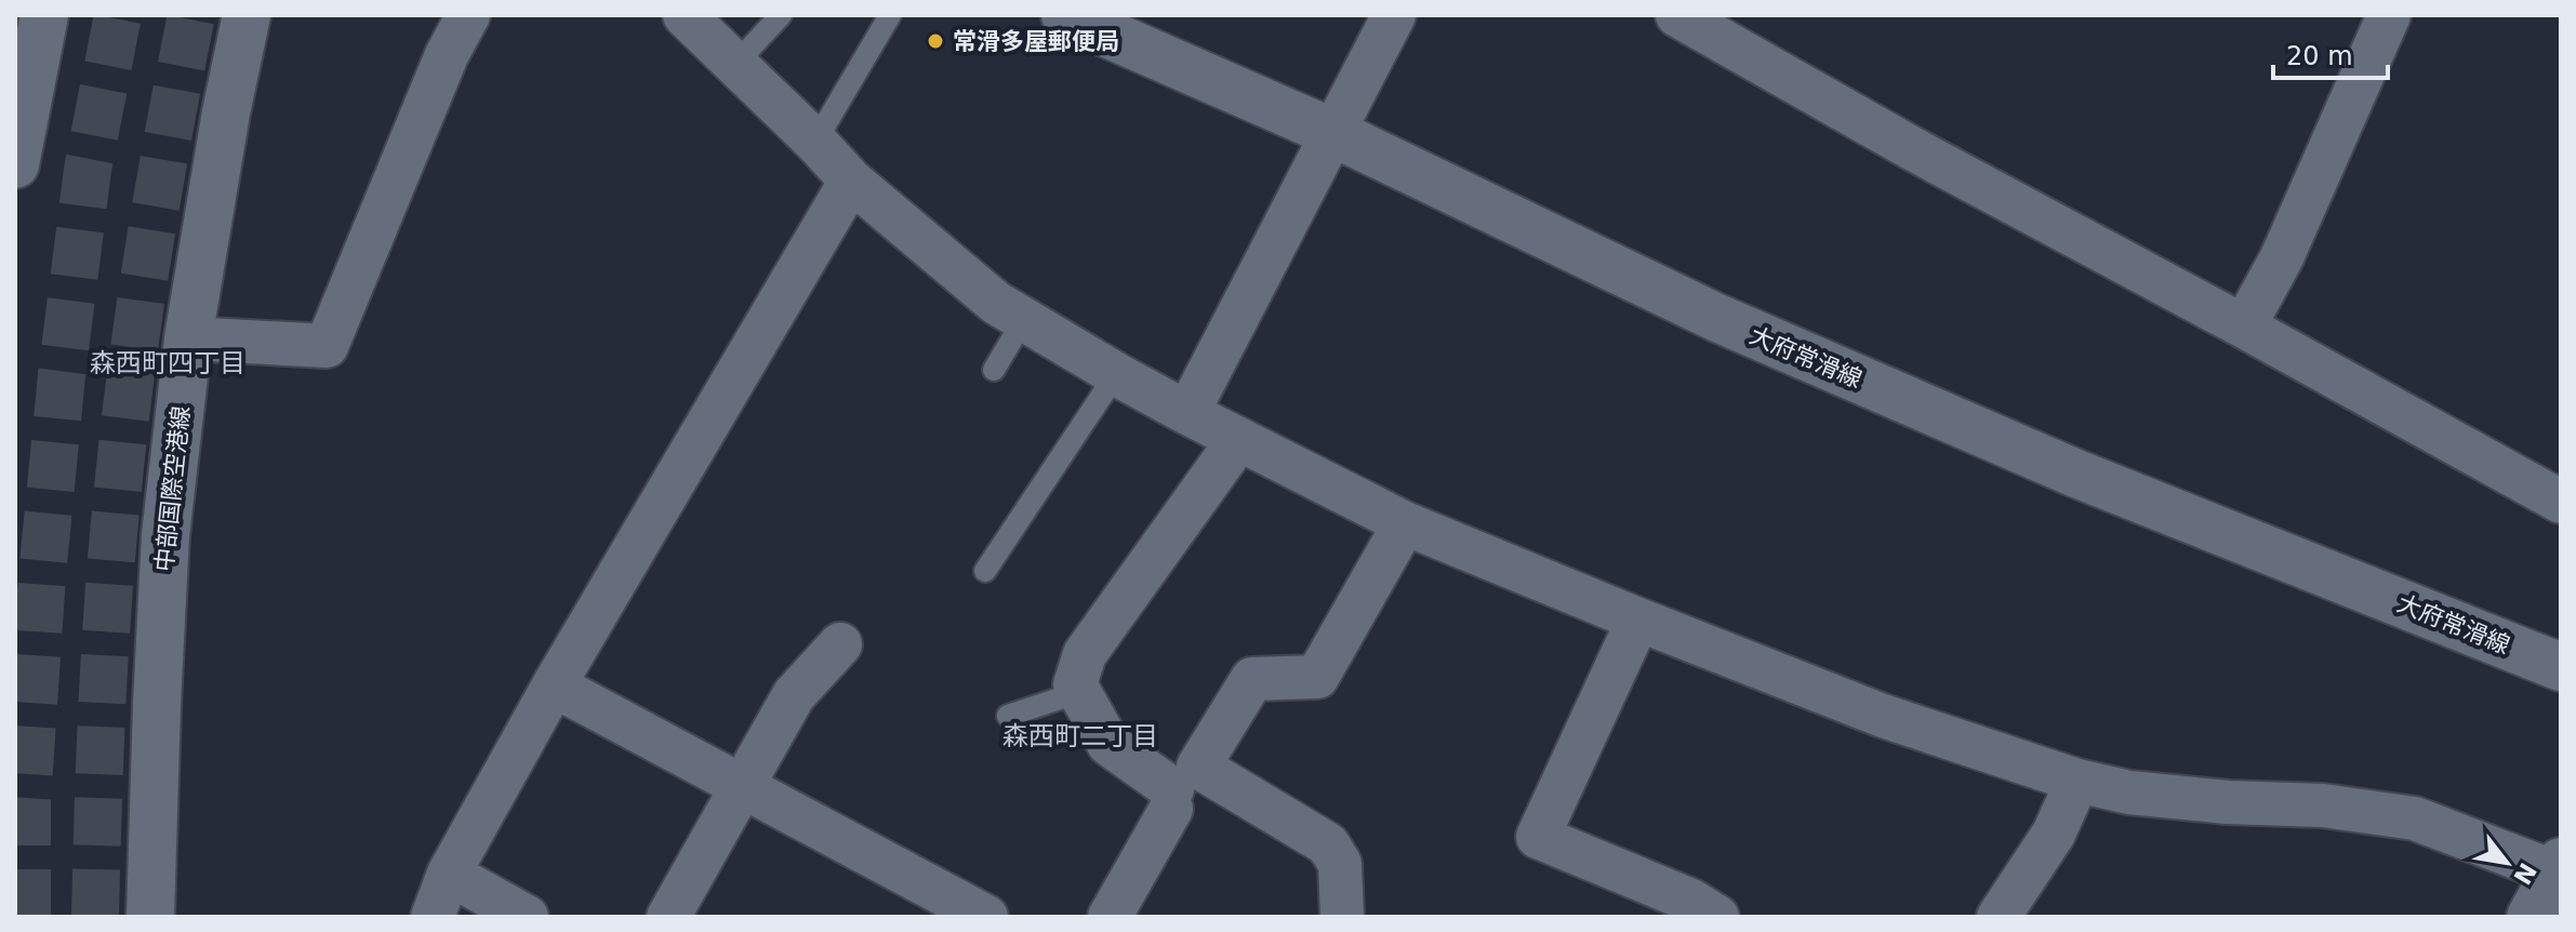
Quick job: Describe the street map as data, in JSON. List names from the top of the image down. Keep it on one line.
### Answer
{"streets":{"main road":["大府常滑線","中部国際空港線"]},"districts":["森西町四丁目","森西町二丁目"],"places":["常滑多屋郵便局"],"scale_bar":"20 m","north":"bottom right"}
